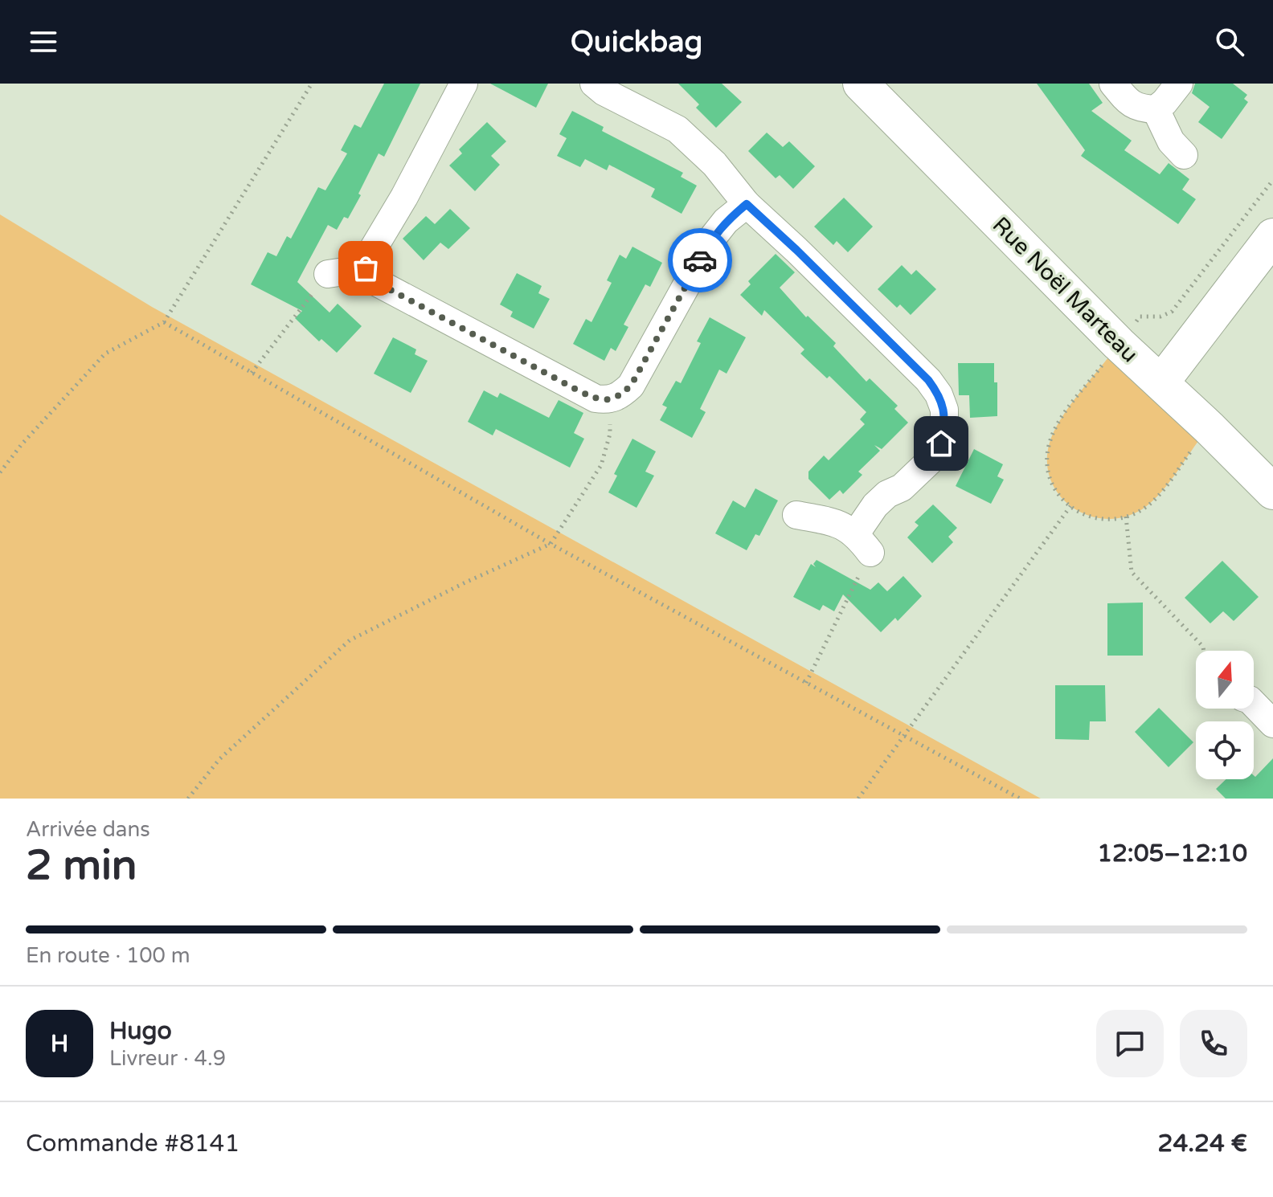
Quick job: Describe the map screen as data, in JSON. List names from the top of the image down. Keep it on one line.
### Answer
{"streets":{"street":["Rue Noël Marteau"]},"north":"top","page":{"header":"Quickbag","heading":["2 min","Arrivée dans","12:05–12:10"],"panel":["Hugo","Livreur · 4.9","Commande #8141","24.24 €"],"bar":"En route · 100 m","round":"H"}}
